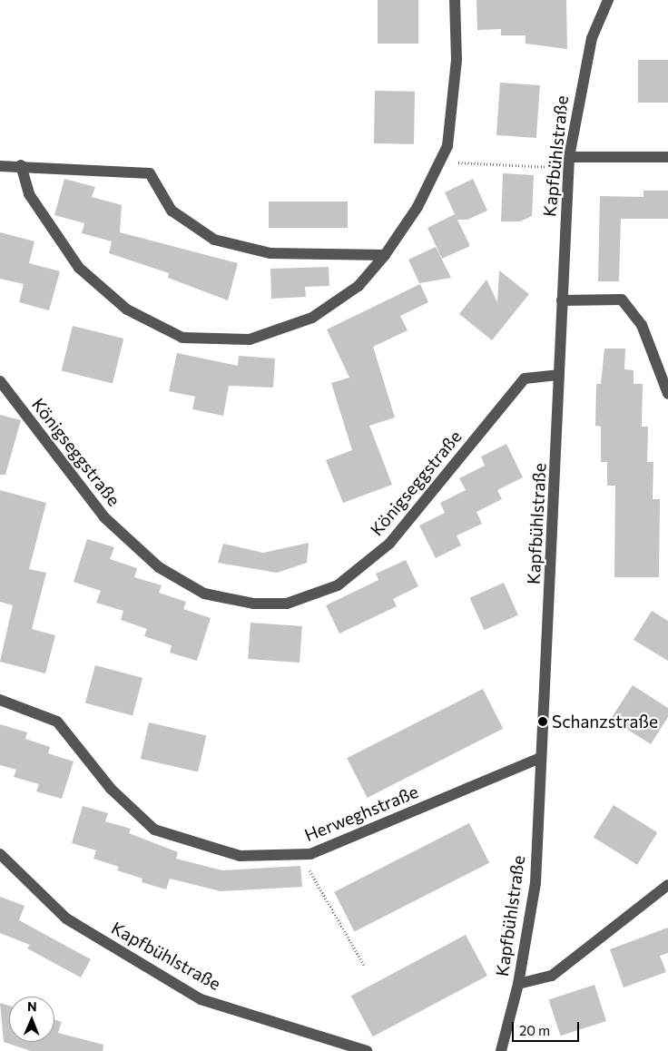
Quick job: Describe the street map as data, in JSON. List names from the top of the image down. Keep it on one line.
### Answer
{"streets":{"street":["Kapfbühlstraße","Königseggstraße","Herweghstraße"]},"crossings":[["Kapfbühlstraße","Königseggstraße"],["Kapfbühlstraße","Herweghstraße"]],"places":["Schanzstraße"],"scale_bar":"20 m","north":"top"}
